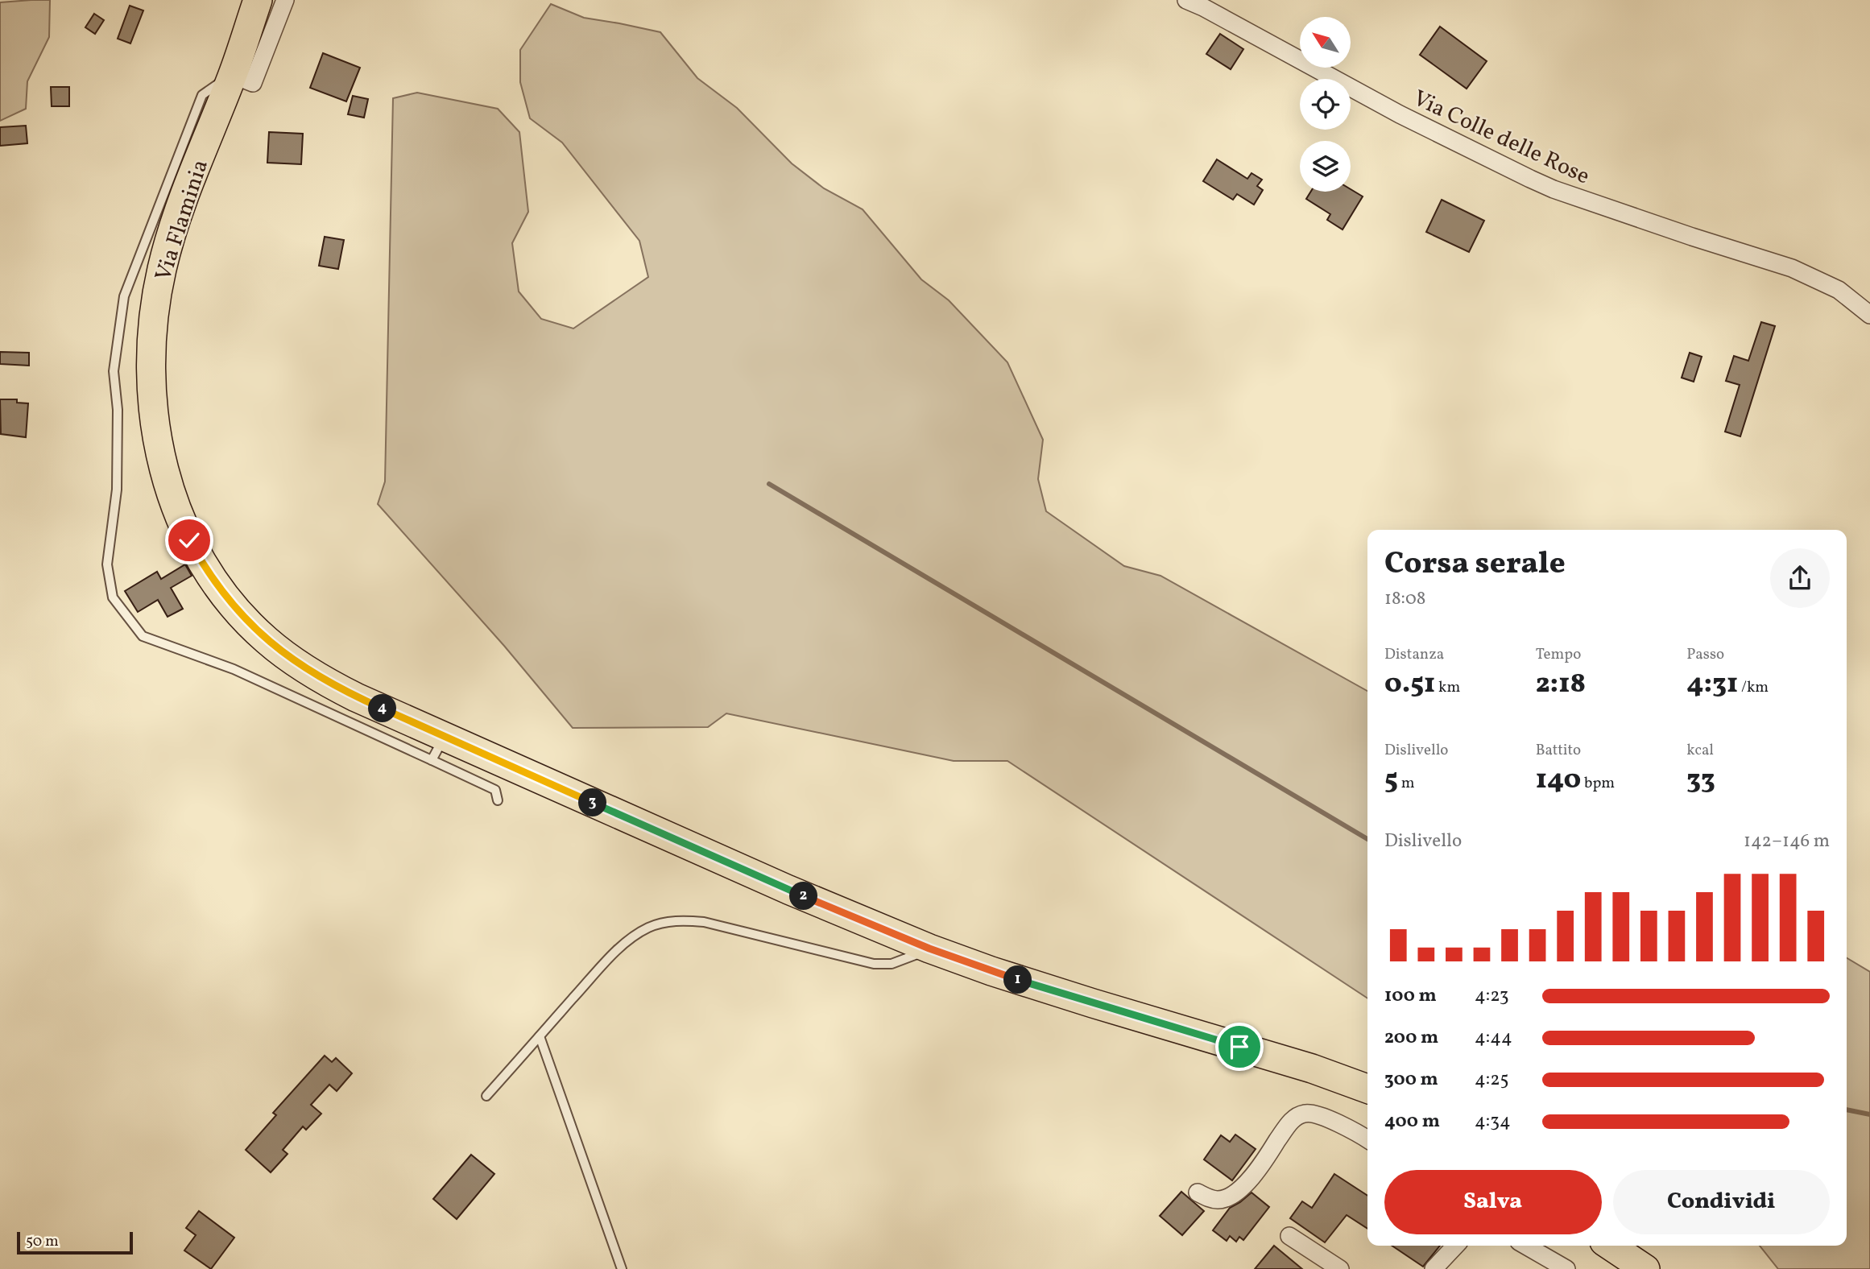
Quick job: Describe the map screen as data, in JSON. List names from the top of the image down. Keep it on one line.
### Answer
{"streets":{"main road":["Via Flaminia"],"street":["Via Colle delle Rose"]},"scale_bar":"50 m","north":"top left","page":{"heading":["Corsa serale","18:08"],"stats":[["Distanza","0.51 km"],["Tempo","2:18"],["Passo","4:31 /km"],["Dislivello","5 m"],["Battito","140 bpm"],["kcal","33"]],"pins":["4","3","2","1"],"chart":["Dislivello","142–146 m"],"list":[{"name":"100 m","note":"4:23"},{"name":"200 m","note":"4:44"},{"name":"300 m","note":"4:25"},{"name":"400 m","note":"4:34"}],"buttons":["Salva","Condividi"],"scale":"50 m"}}
